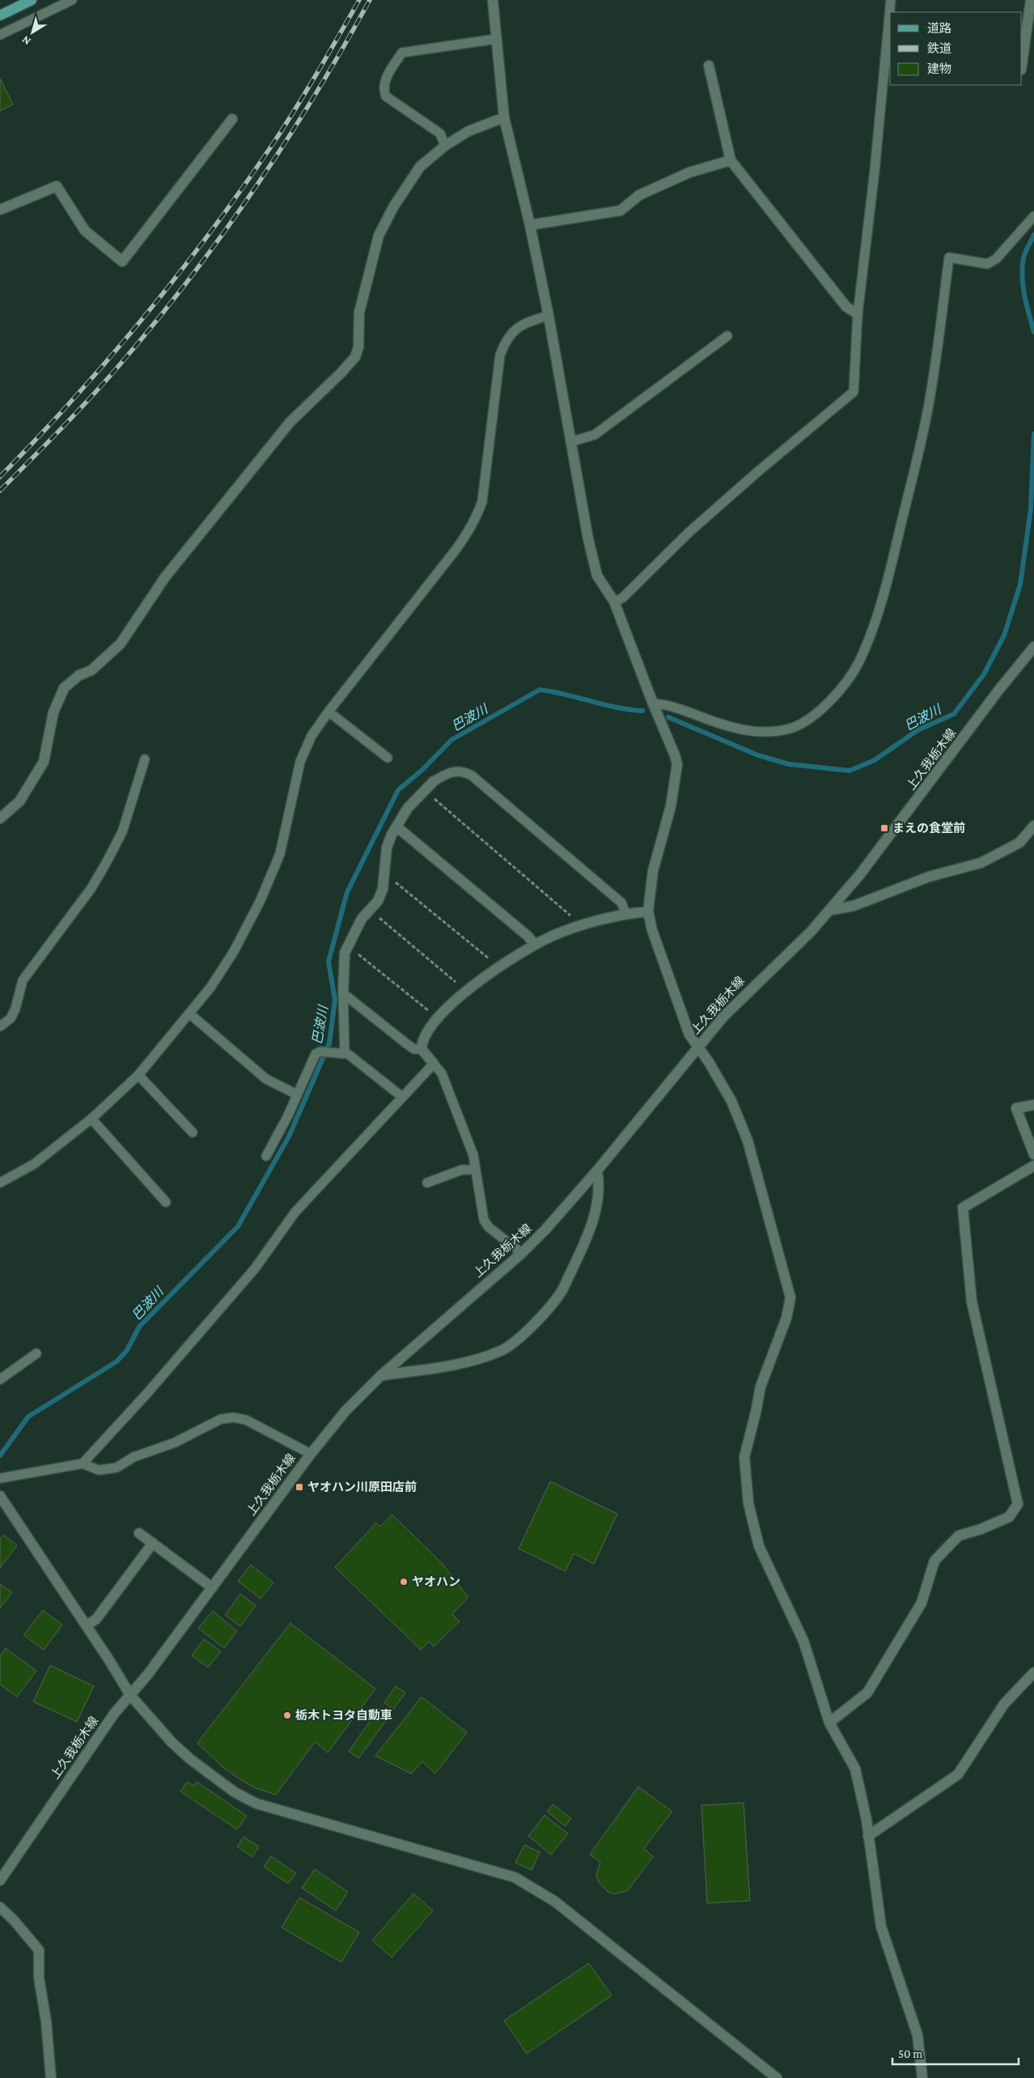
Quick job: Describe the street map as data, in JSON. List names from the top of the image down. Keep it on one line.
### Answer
{"streets":{"street":["上久我栃木線"]},"water":["巴波川"],"places":{"transit":["まえの食堂前","ヤオハン川原田店前"],"other":["ヤオハン","栃木トヨタ自動車"]},"legend":["道路","鉄道","建物"],"scale_bar":"50 m","north":"bottom left"}
